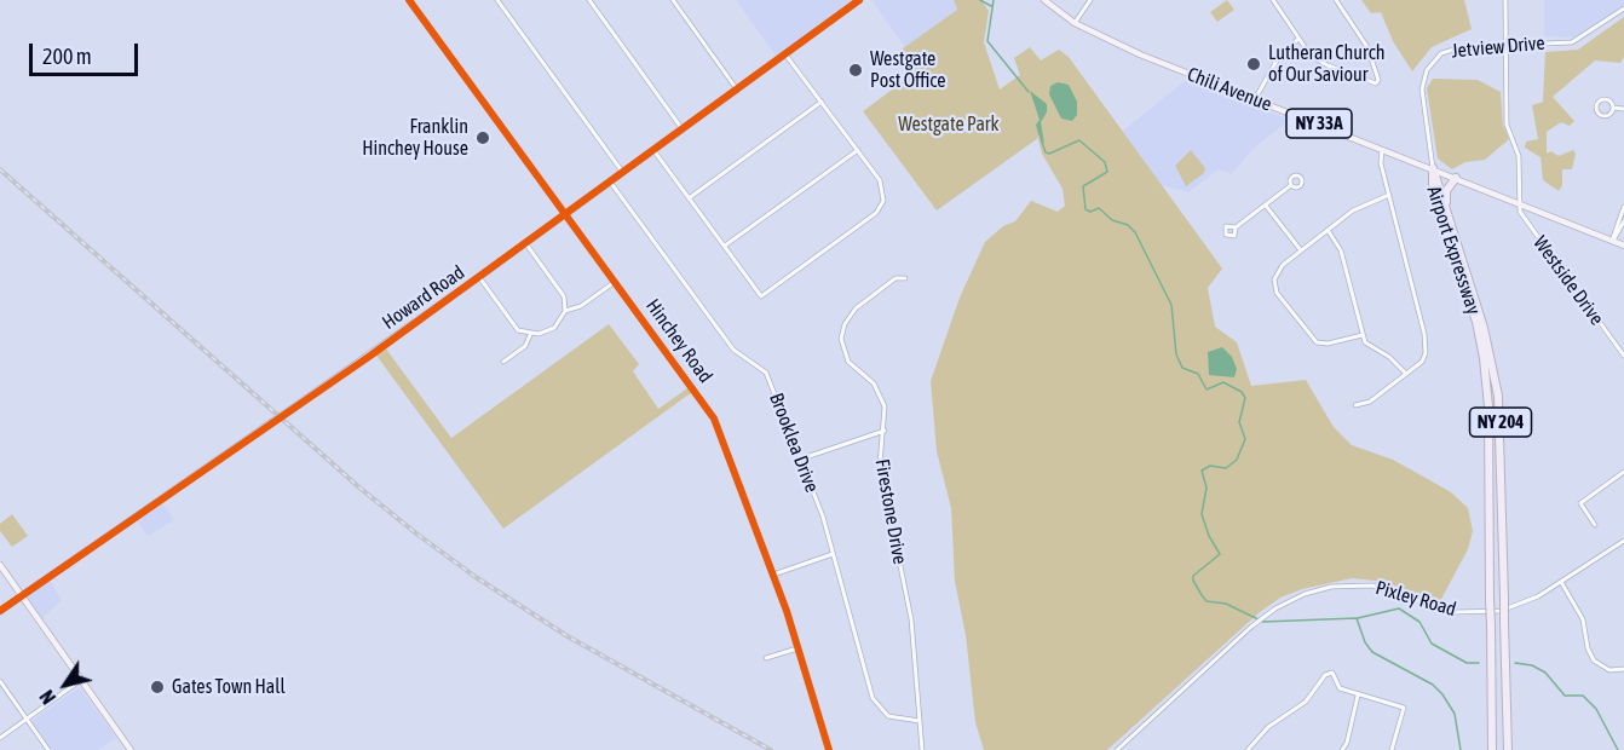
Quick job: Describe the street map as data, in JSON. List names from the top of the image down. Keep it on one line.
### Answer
{"streets":{"highway":["Airport Expressway","NY 204"],"main road":["Chili Avenue","NY 33A","Howard Road"],"street":["Jetview Drive","Westside Drive","Hinchey Road","Brooklea Drive","Firestone Drive","Pixley Road"]},"crossings":[["Jetview Drive","Chili Avenue"],["Jetview Drive","Airport Expressway"],["Chili Avenue","Airport Expressway"],["Chili Avenue","Westside Drive"],["Howard Road","Hinchey Road"],["Howard Road","Brooklea Drive"],["Brooklea Drive","Firestone Drive"]],"parks":["Westgate Park"],"places":["Lutheran Church of Our Saviour","Westgate Post Office","Franklin Hinchey House","Gates Town Hall"],"scale_bar":"200 m","north":"bottom left"}
